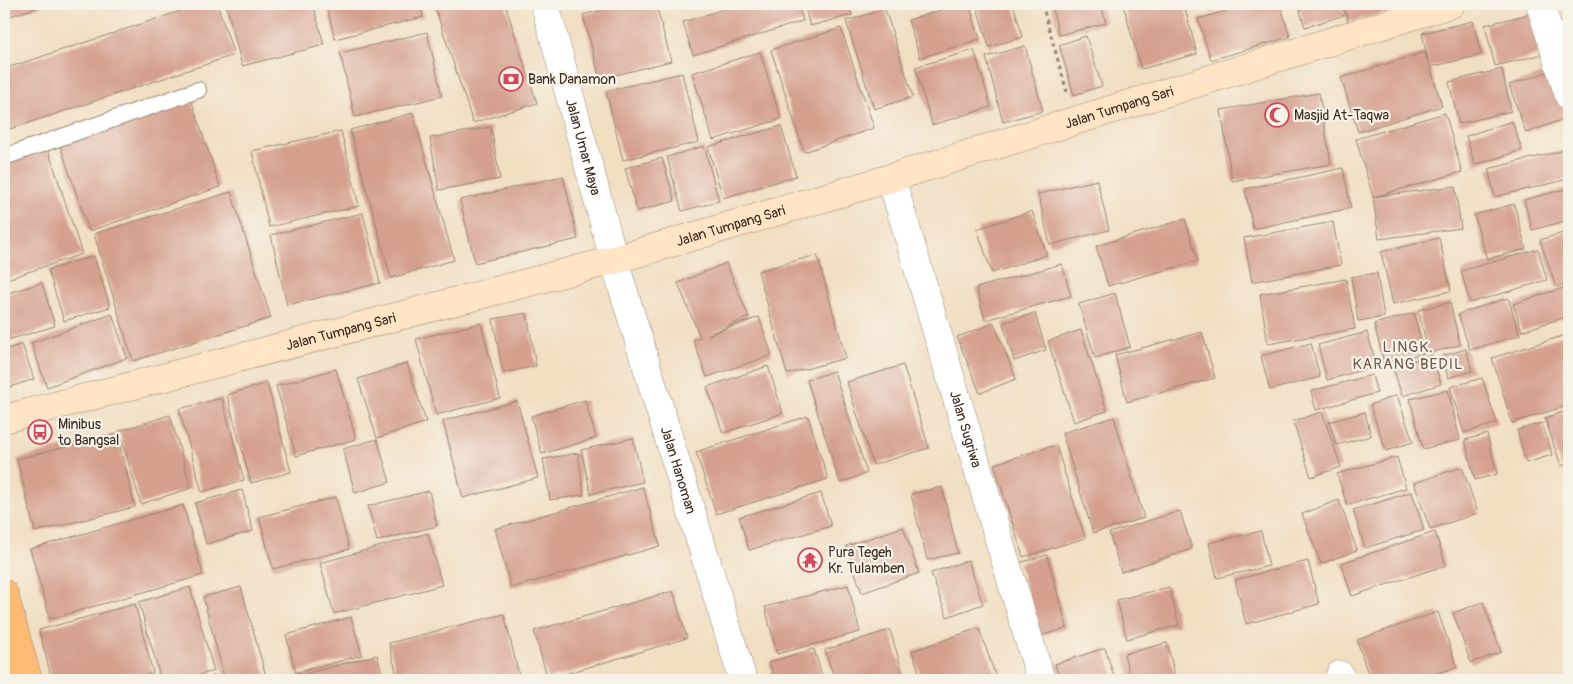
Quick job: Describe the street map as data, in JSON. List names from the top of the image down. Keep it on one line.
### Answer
{"streets":{"main road":["Jalan Tumpang Sari"],"street":["Jalan Umar Maya","Jalan Sugriwa","Jalan Hanoman"]},"crossings":[["Jalan Tumpang Sari","Jalan Umar Maya"],["Jalan Tumpang Sari","Jalan Sugriwa"],["Jalan Tumpang Sari","Jalan Hanoman"],["Jalan Umar Maya","Jalan Hanoman"]],"districts":["LINGK. KARANG BEDIL"],"places":{"bank":["Bank Danamon"],"mosque":["Masjid At-Taqwa"],"bus stop":["Minibus to Bangsal"],"temple":["Pura Tegeh Kr. Tulamben"]}}
